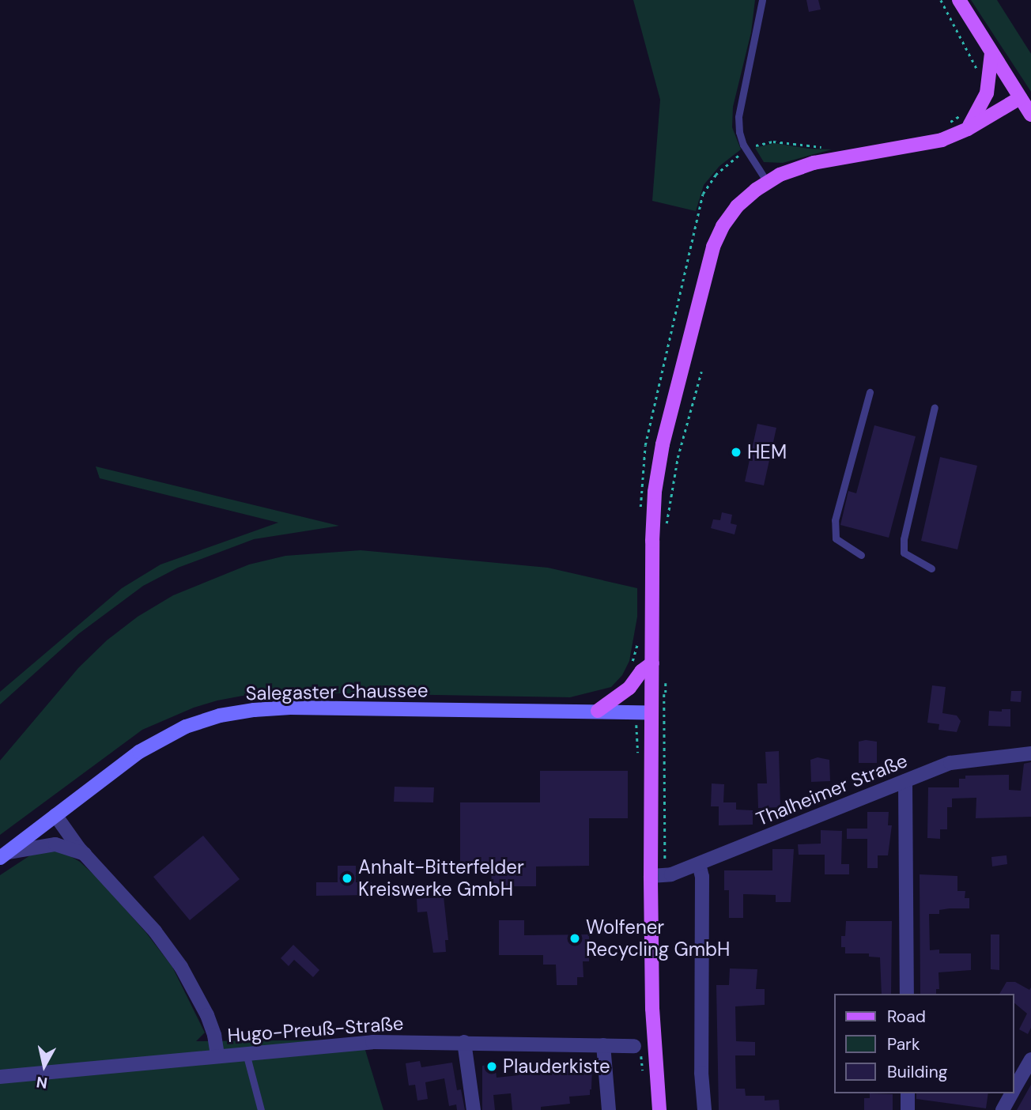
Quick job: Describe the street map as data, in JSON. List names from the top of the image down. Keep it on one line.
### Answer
{"streets":{"main road":["Salegaster Chaussee"],"street":["Thalheimer Straße","Hugo-Preuß-Straße"]},"places":["HEM","Anhalt-Bitterfelder Kreiswerke GmbH","Wolfener Recycling GmbH","Plauderkiste"],"legend":["Road","Park","Building"],"north":"bottom"}
